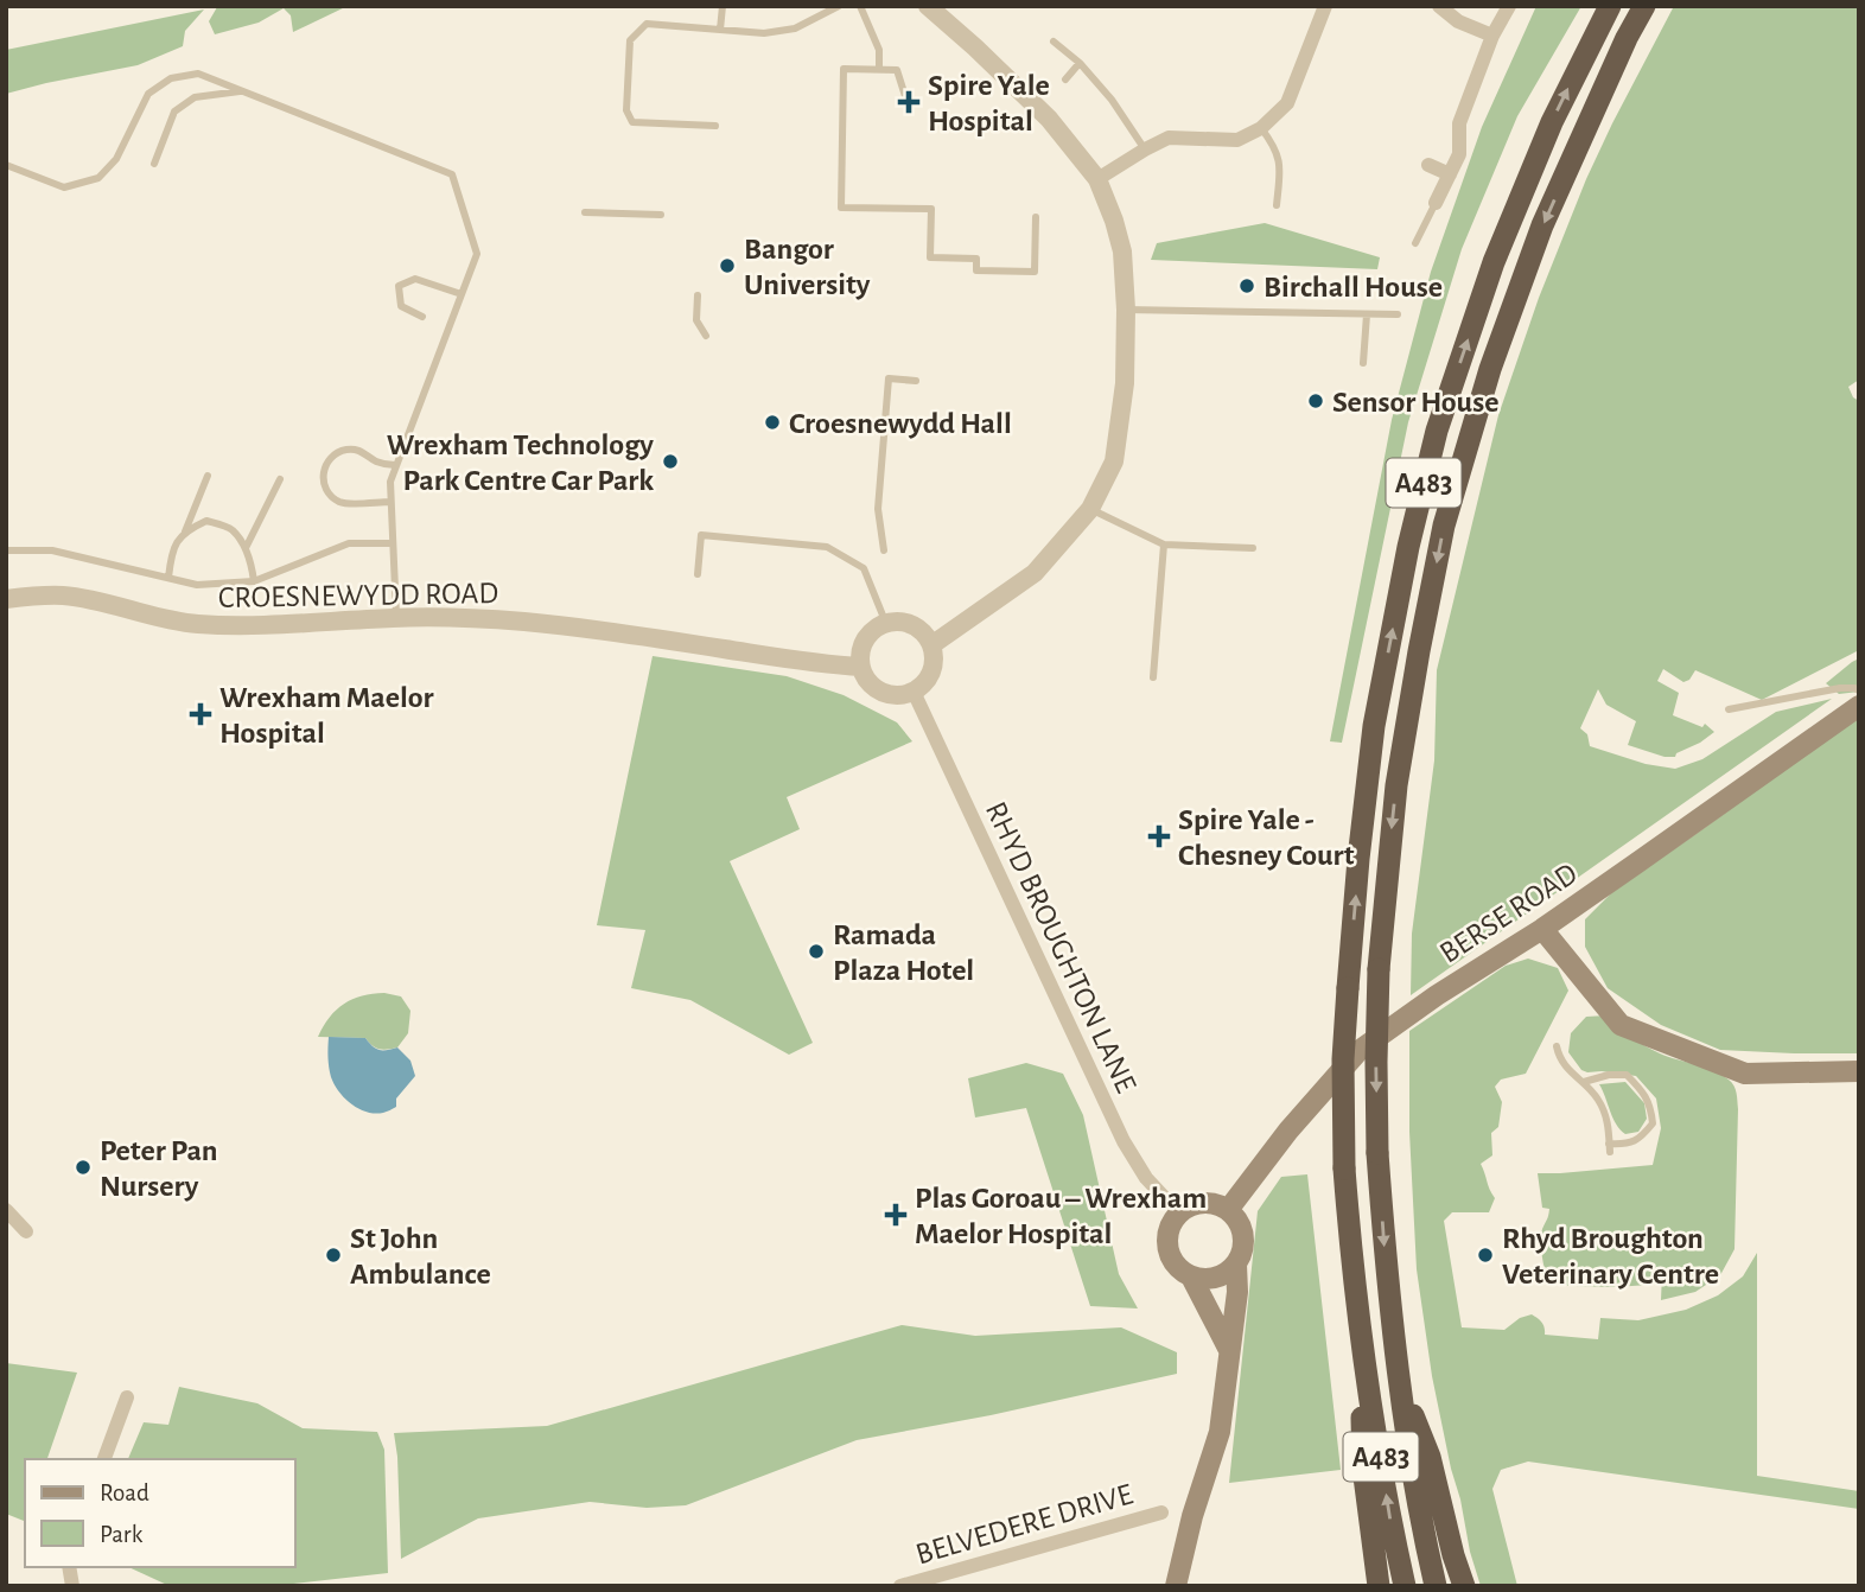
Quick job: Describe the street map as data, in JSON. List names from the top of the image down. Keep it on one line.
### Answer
{"streets":{"highway":["A483"],"main road":["BERSE ROAD"],"street":["CROESNEWYDD ROAD","RHYD BROUGHTON LANE","BELVEDERE DRIVE"]},"crossings":[["CROESNEWYDD ROAD","RHYD BROUGHTON LANE"],["BERSE ROAD","RHYD BROUGHTON LANE"]],"places":{"health":["Spire Yale Hospital","Wrexham Maelor Hospital","Spire Yale - Chesney Court","Plas Goroau – Wrexham Maelor Hospital"],"other":["Bangor University","Birchall House","Sensor House","Croesnewydd Hall","Wrexham Technology Park Centre Car Park","Ramada Plaza Hotel","Peter Pan Nursery","St John Ambulance","Rhyd Broughton Veterinary Centre"]},"legend":["Road","Park"]}
